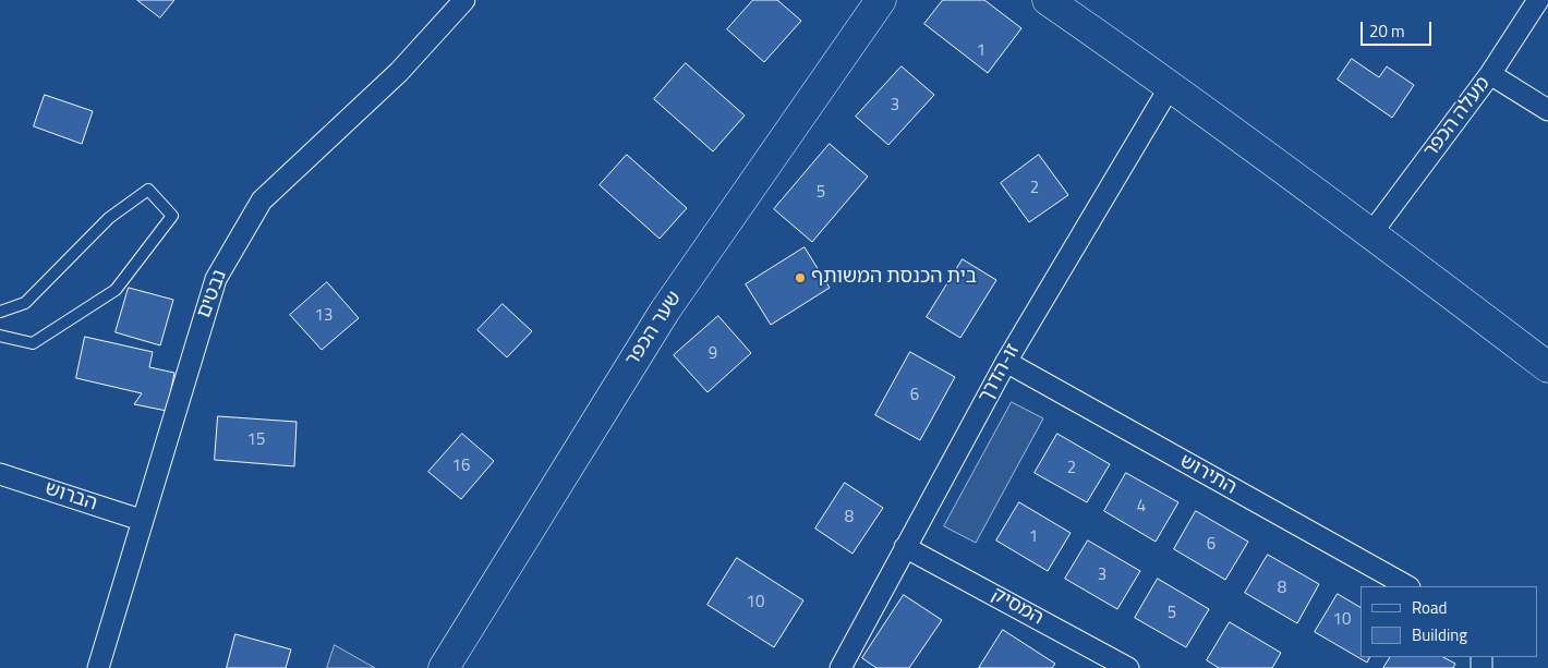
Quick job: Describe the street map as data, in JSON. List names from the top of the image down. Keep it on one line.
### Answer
{"streets":{"main road":["שער הכפר"],"street":["מעלה הכפר","נבטים","זו-הדרך","התירוש","הברוש","המסיק"]},"crossings":[["נבטים","הברוש"],["זו-הדרך","התירוש"],["זו-הדרך","המסיק"]],"places":["בית הכנסת המשותף"],"house_numbers":["1","3","2","5","13","9","6","15","16","2","4","8","1","6","3","8","10","5","10"],"legend":["Road","Building"],"scale_bar":"20 m"}
